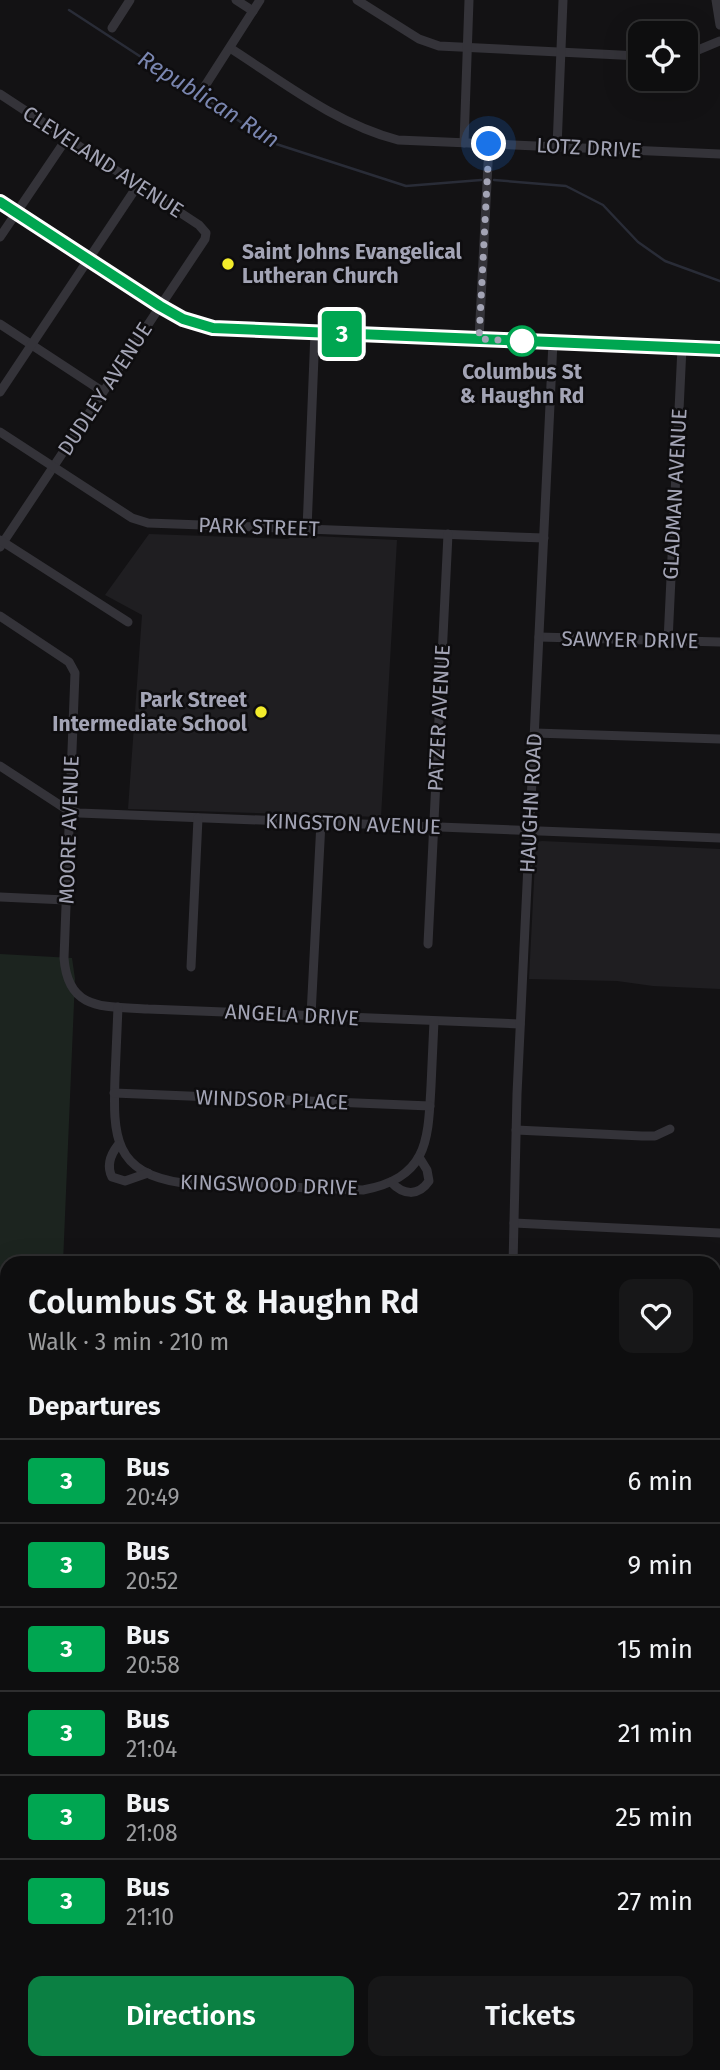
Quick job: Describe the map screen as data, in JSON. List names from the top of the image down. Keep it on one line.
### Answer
{"streets":{"street":["LOTZ DRIVE","CLEVELAND AVENUE","DUDLEY AVENUE","GLADMAN AVENUE","PARK STREET","SAWYER DRIVE","PATZER AVENUE","HAUGHN ROAD","KINGSTON AVENUE","MOORE AVENUE","ANGELA DRIVE","WINDSOR PLACE","KINGSWOOD DRIVE"]},"crossings":[["CLEVELAND AVENUE","DUDLEY AVENUE"],["DUDLEY AVENUE","PARK STREET"],["GLADMAN AVENUE","SAWYER DRIVE"],["PARK STREET","PATZER AVENUE"],["PARK STREET","HAUGHN ROAD"],["SAWYER DRIVE","HAUGHN ROAD"],["PATZER AVENUE","KINGSTON AVENUE"],["HAUGHN ROAD","KINGSTON AVENUE"],["HAUGHN ROAD","ANGELA DRIVE"],["KINGSTON AVENUE","MOORE AVENUE"],["MOORE AVENUE","ANGELA DRIVE"],["ANGELA DRIVE","KINGSWOOD DRIVE"],["WINDSOR PLACE","KINGSWOOD DRIVE"]],"water":["Republican Run"],"places":["Saint Johns Evangelical Lutheran Church","Columbus St & Haughn Rd","Park Street Intermediate School"],"lines":["bus line 3"],"page":{"on_map":"3","heading":[["Columbus St & Haughn Rd","Walk · 3 min · 210 m"],"Departures"],"list":[{"mark":"3","name":"Bus","note":"20:49","value":"6 min"},{"mark":"3","name":"Bus","note":"20:52","value":"9 min"},{"mark":"3","name":"Bus","note":"20:58","value":"15 min"},{"mark":"3","name":"Bus","note":"21:04","value":"21 min"},{"mark":"3","name":"Bus","note":"21:08","value":"25 min"},{"mark":"3","name":"Bus","note":"21:10","value":"27 min"}],"buttons":["Directions","Tickets"]}}
